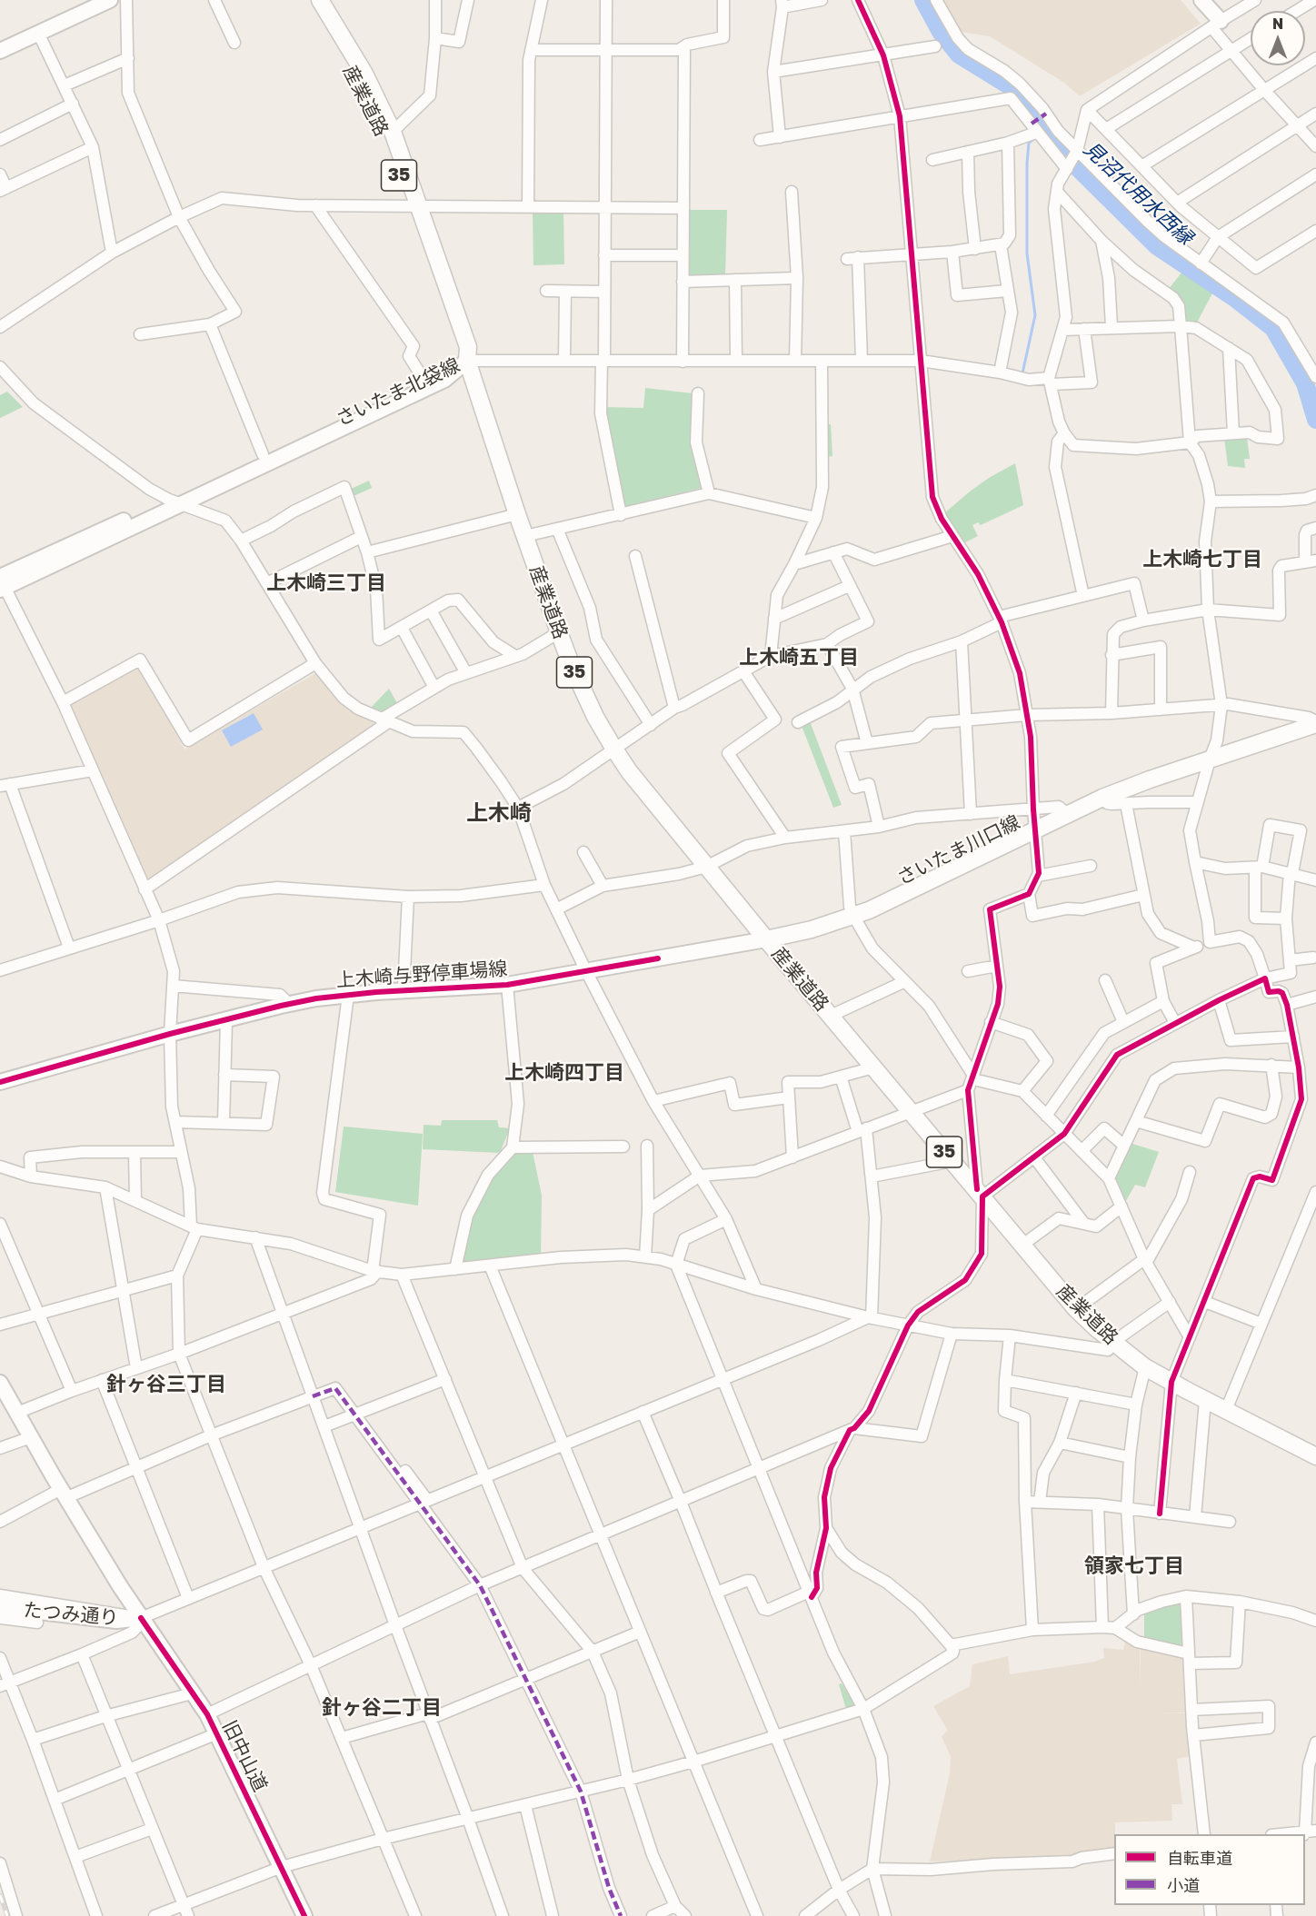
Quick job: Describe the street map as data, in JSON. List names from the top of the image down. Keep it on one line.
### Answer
{"streets":{"main road":["産業道路","35","さいたま北袋線","さいたま川口線","上木崎与野停車場線","たつみ通り","旧中山道"]},"crossings":[["産業道路","さいたま北袋線"],["産業道路","さいたま川口線"],["産業道路","上木崎与野停車場線"],["さいたま川口線","上木崎与野停車場線"],["たつみ通り","旧中山道"]],"districts":["上木崎七丁目","上木崎三丁目","上木崎五丁目","上木崎","上木崎四丁目","針ヶ谷三丁目","領家七丁目","針ヶ谷二丁目"],"water":["見沼代用水西縁"],"legend":["自転車道","小道"],"north":"top"}
